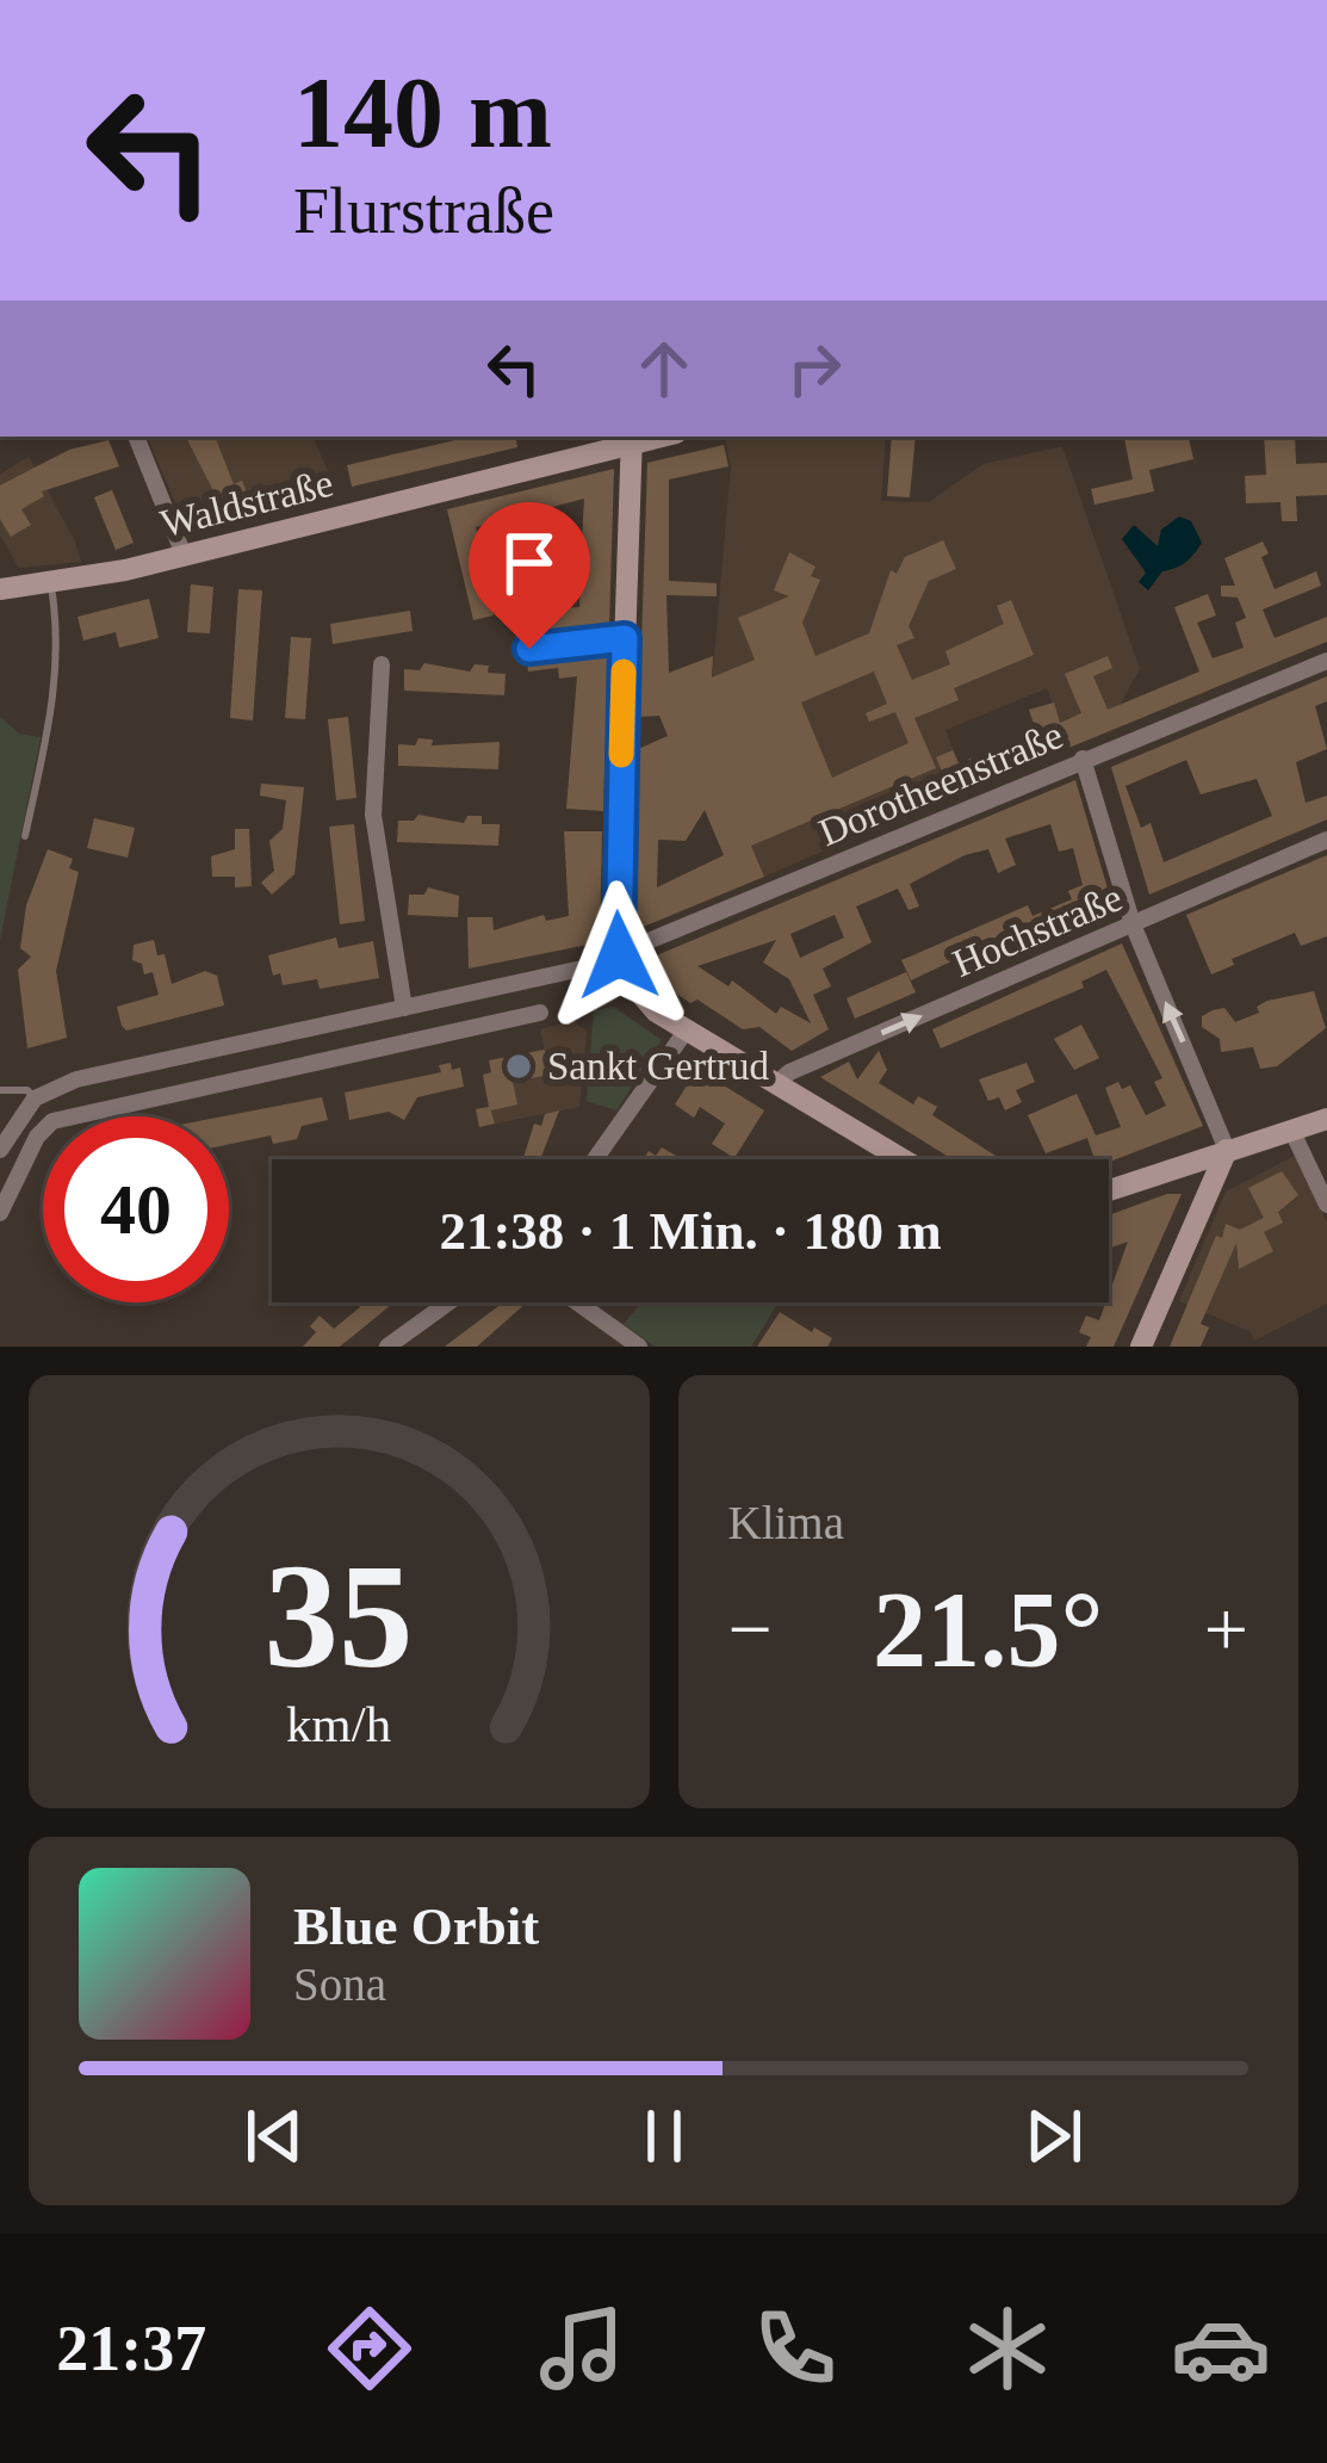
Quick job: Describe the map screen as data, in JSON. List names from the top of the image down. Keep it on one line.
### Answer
{"streets":{"street":["Waldstraße","Dorotheenstraße","Hochstraße"]},"one_way":["Hochstraße"],"places":["Sankt Gertrud"],"page":{"turn":["140 m","Flurstraße"],"limit":"40","trip":"21:38 · 1 Min. · 180 m","tile":"Klima","heat":["−","21.5°","+"],"song":["Blue Orbit","Sona"],"tabs":"21:37","gauge":["35","km/h"]}}
